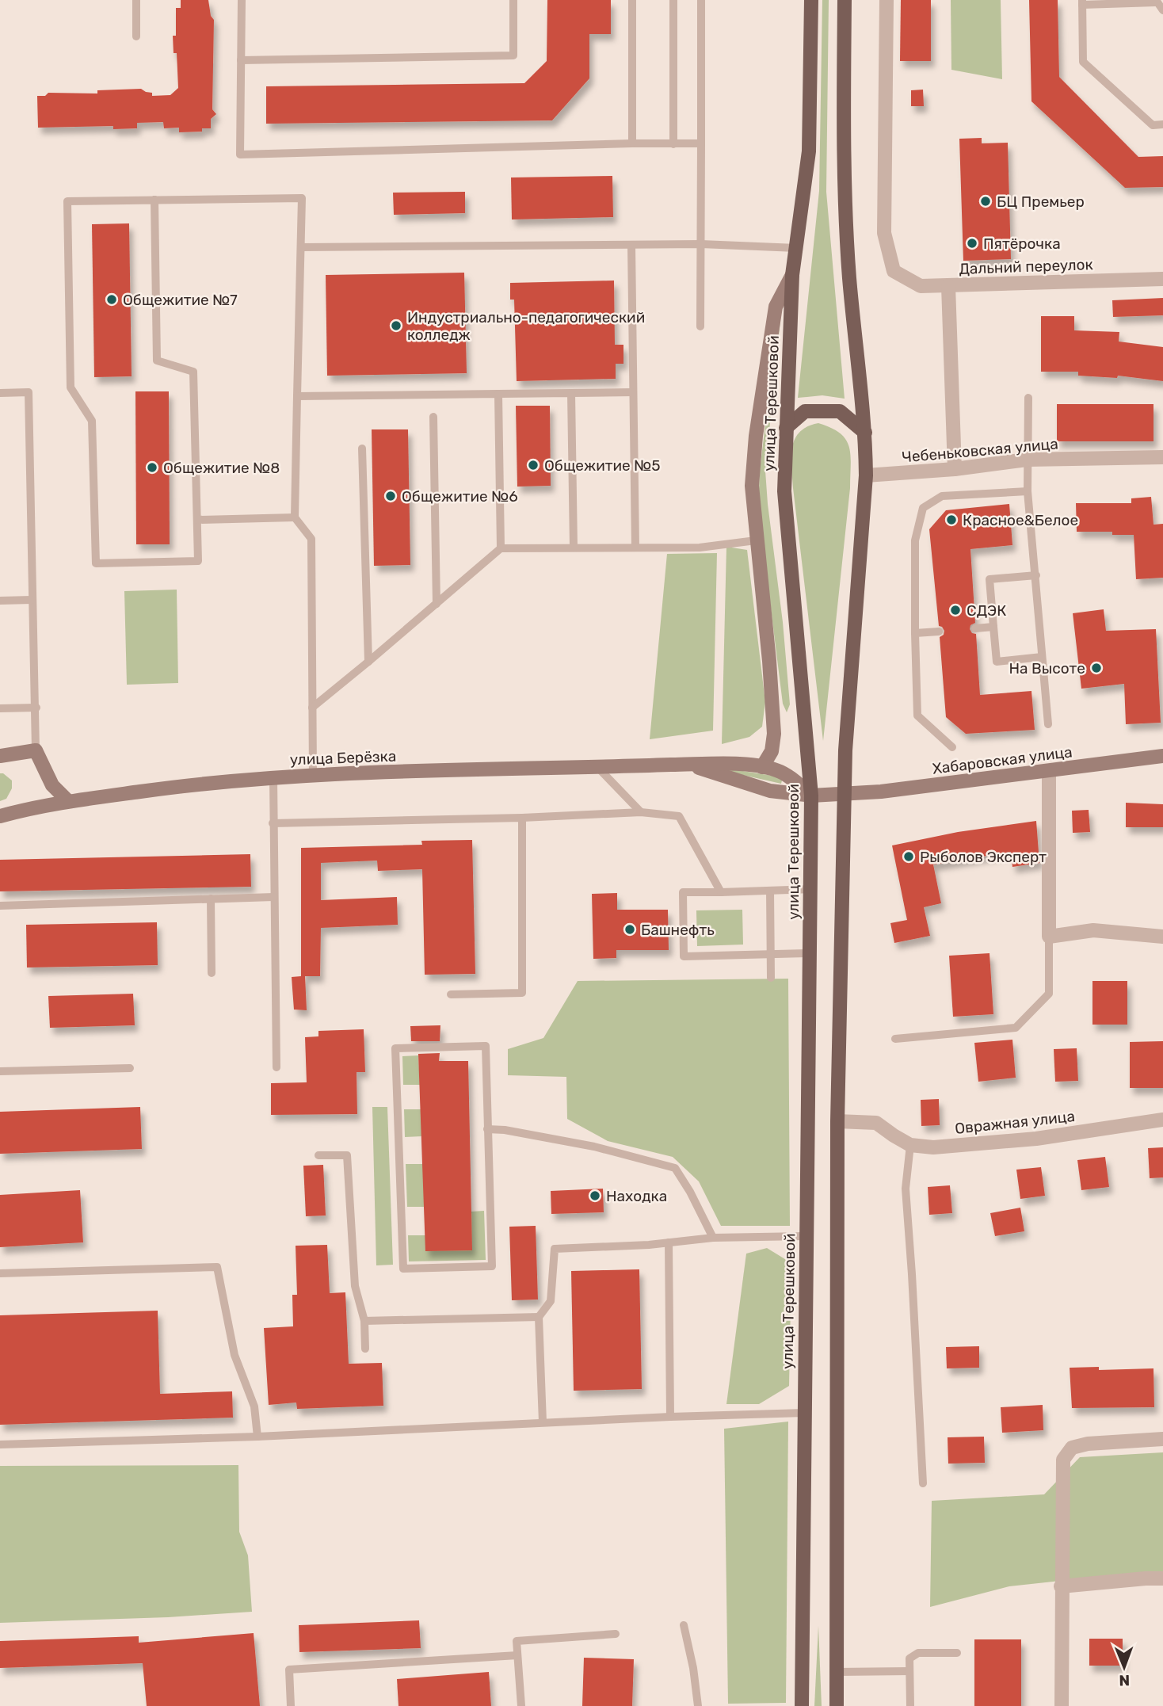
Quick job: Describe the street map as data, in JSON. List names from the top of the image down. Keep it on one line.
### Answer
{"streets":{"main road":["улица Терешковой","улица Берёзка","Хабаровская улица"],"street":["Дальний переулок","Чебеньковская улица","Овражная улица"]},"crossings":[["улица Терешковой","улица Берёзка"],["улица Берёзка","Хабаровская улица"]],"places":["БЦ Премьер","Пятёрочка","Общежитие №7","Индустриально-педагогический колледж","Общежитие №5","Общежитие №8","Общежитие №6","Красное&Белое","СДЭК","На Высоте","Рыболов Эксперт","Башнефть","Находка"],"north":"bottom"}
